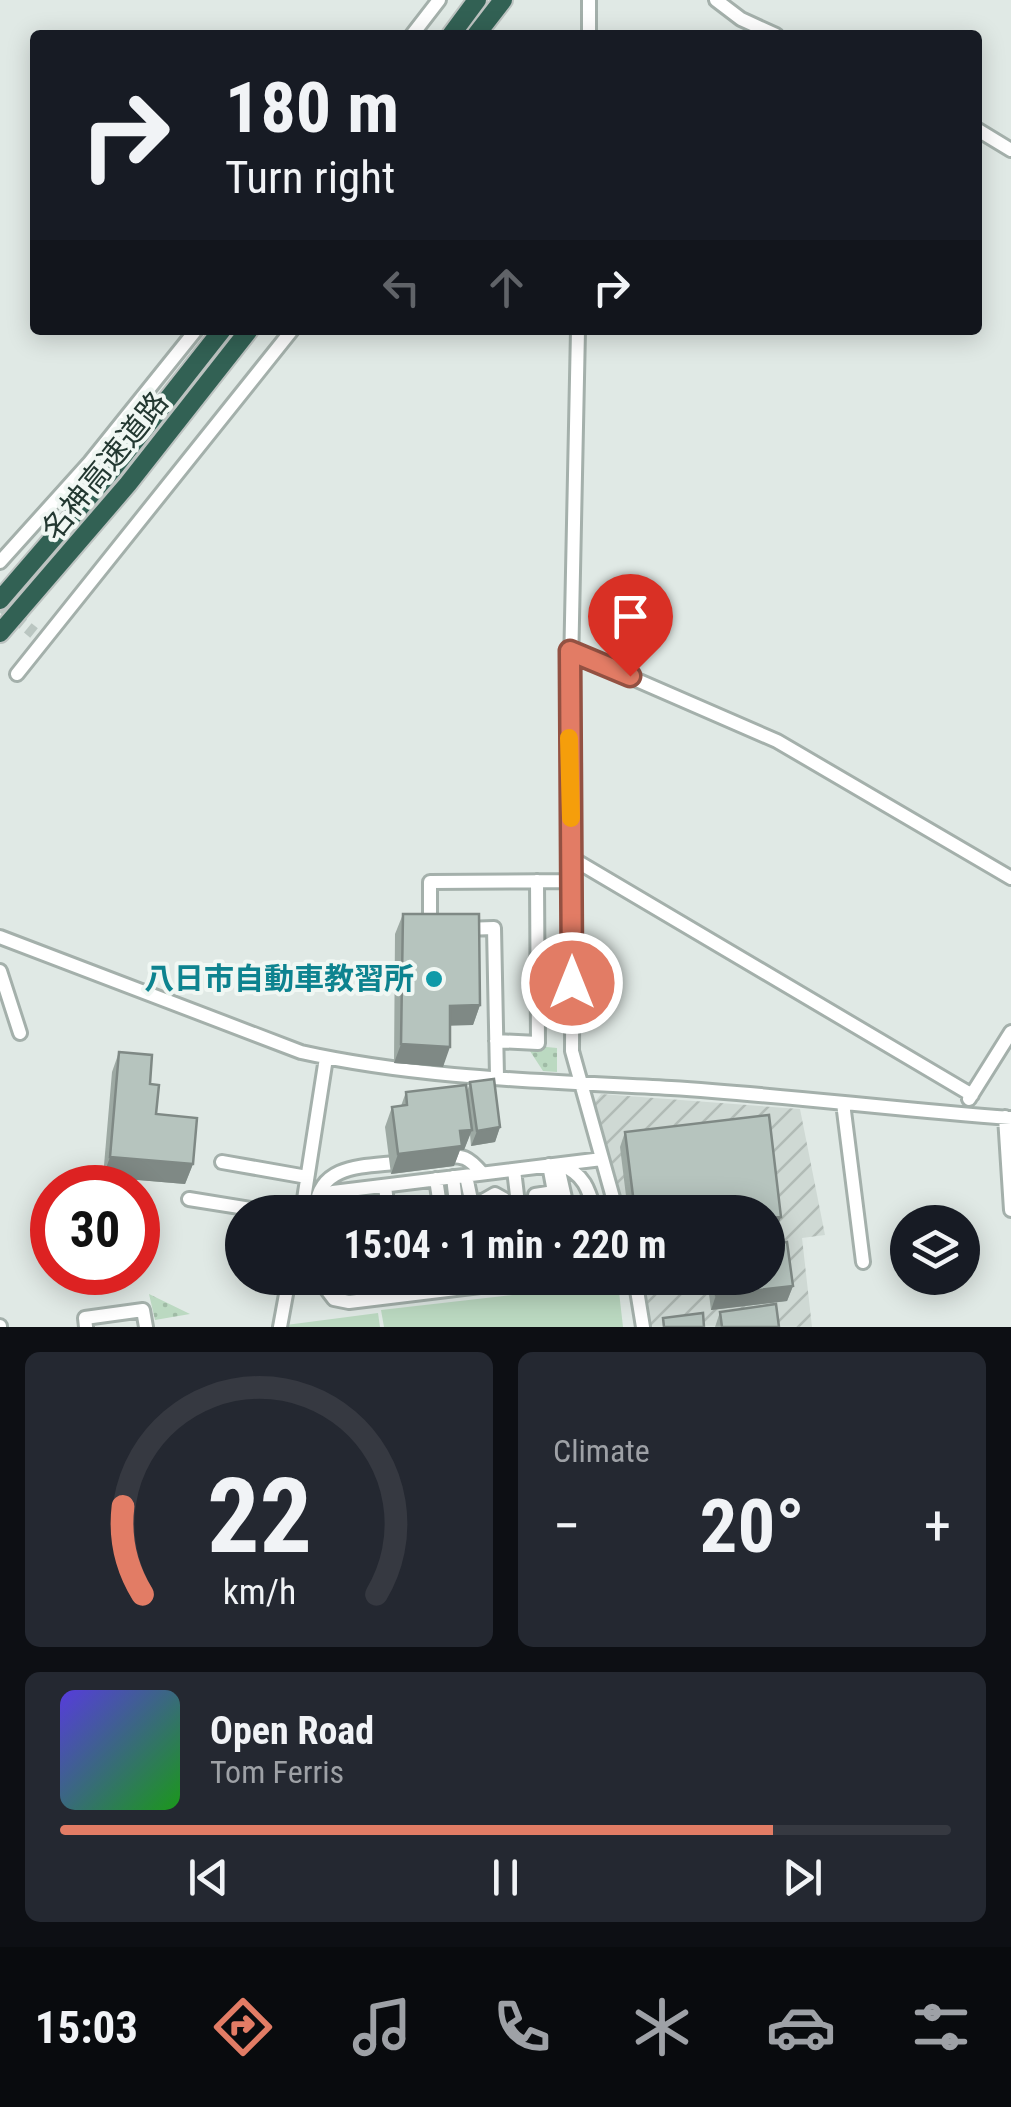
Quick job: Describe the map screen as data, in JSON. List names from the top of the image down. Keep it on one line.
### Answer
{"streets":{"highway":["名神高速道路"]},"places":["八日市自動車教習所"],"page":{"turn":["180 m","Turn right"],"limit":"30","trip":"15:04 · 1 min · 220 m","tile":"Climate","heat":["−","20°","+"],"song":["Open Road","Tom Ferris"],"tabs":"15:03","gauge":["22","km/h"]}}
